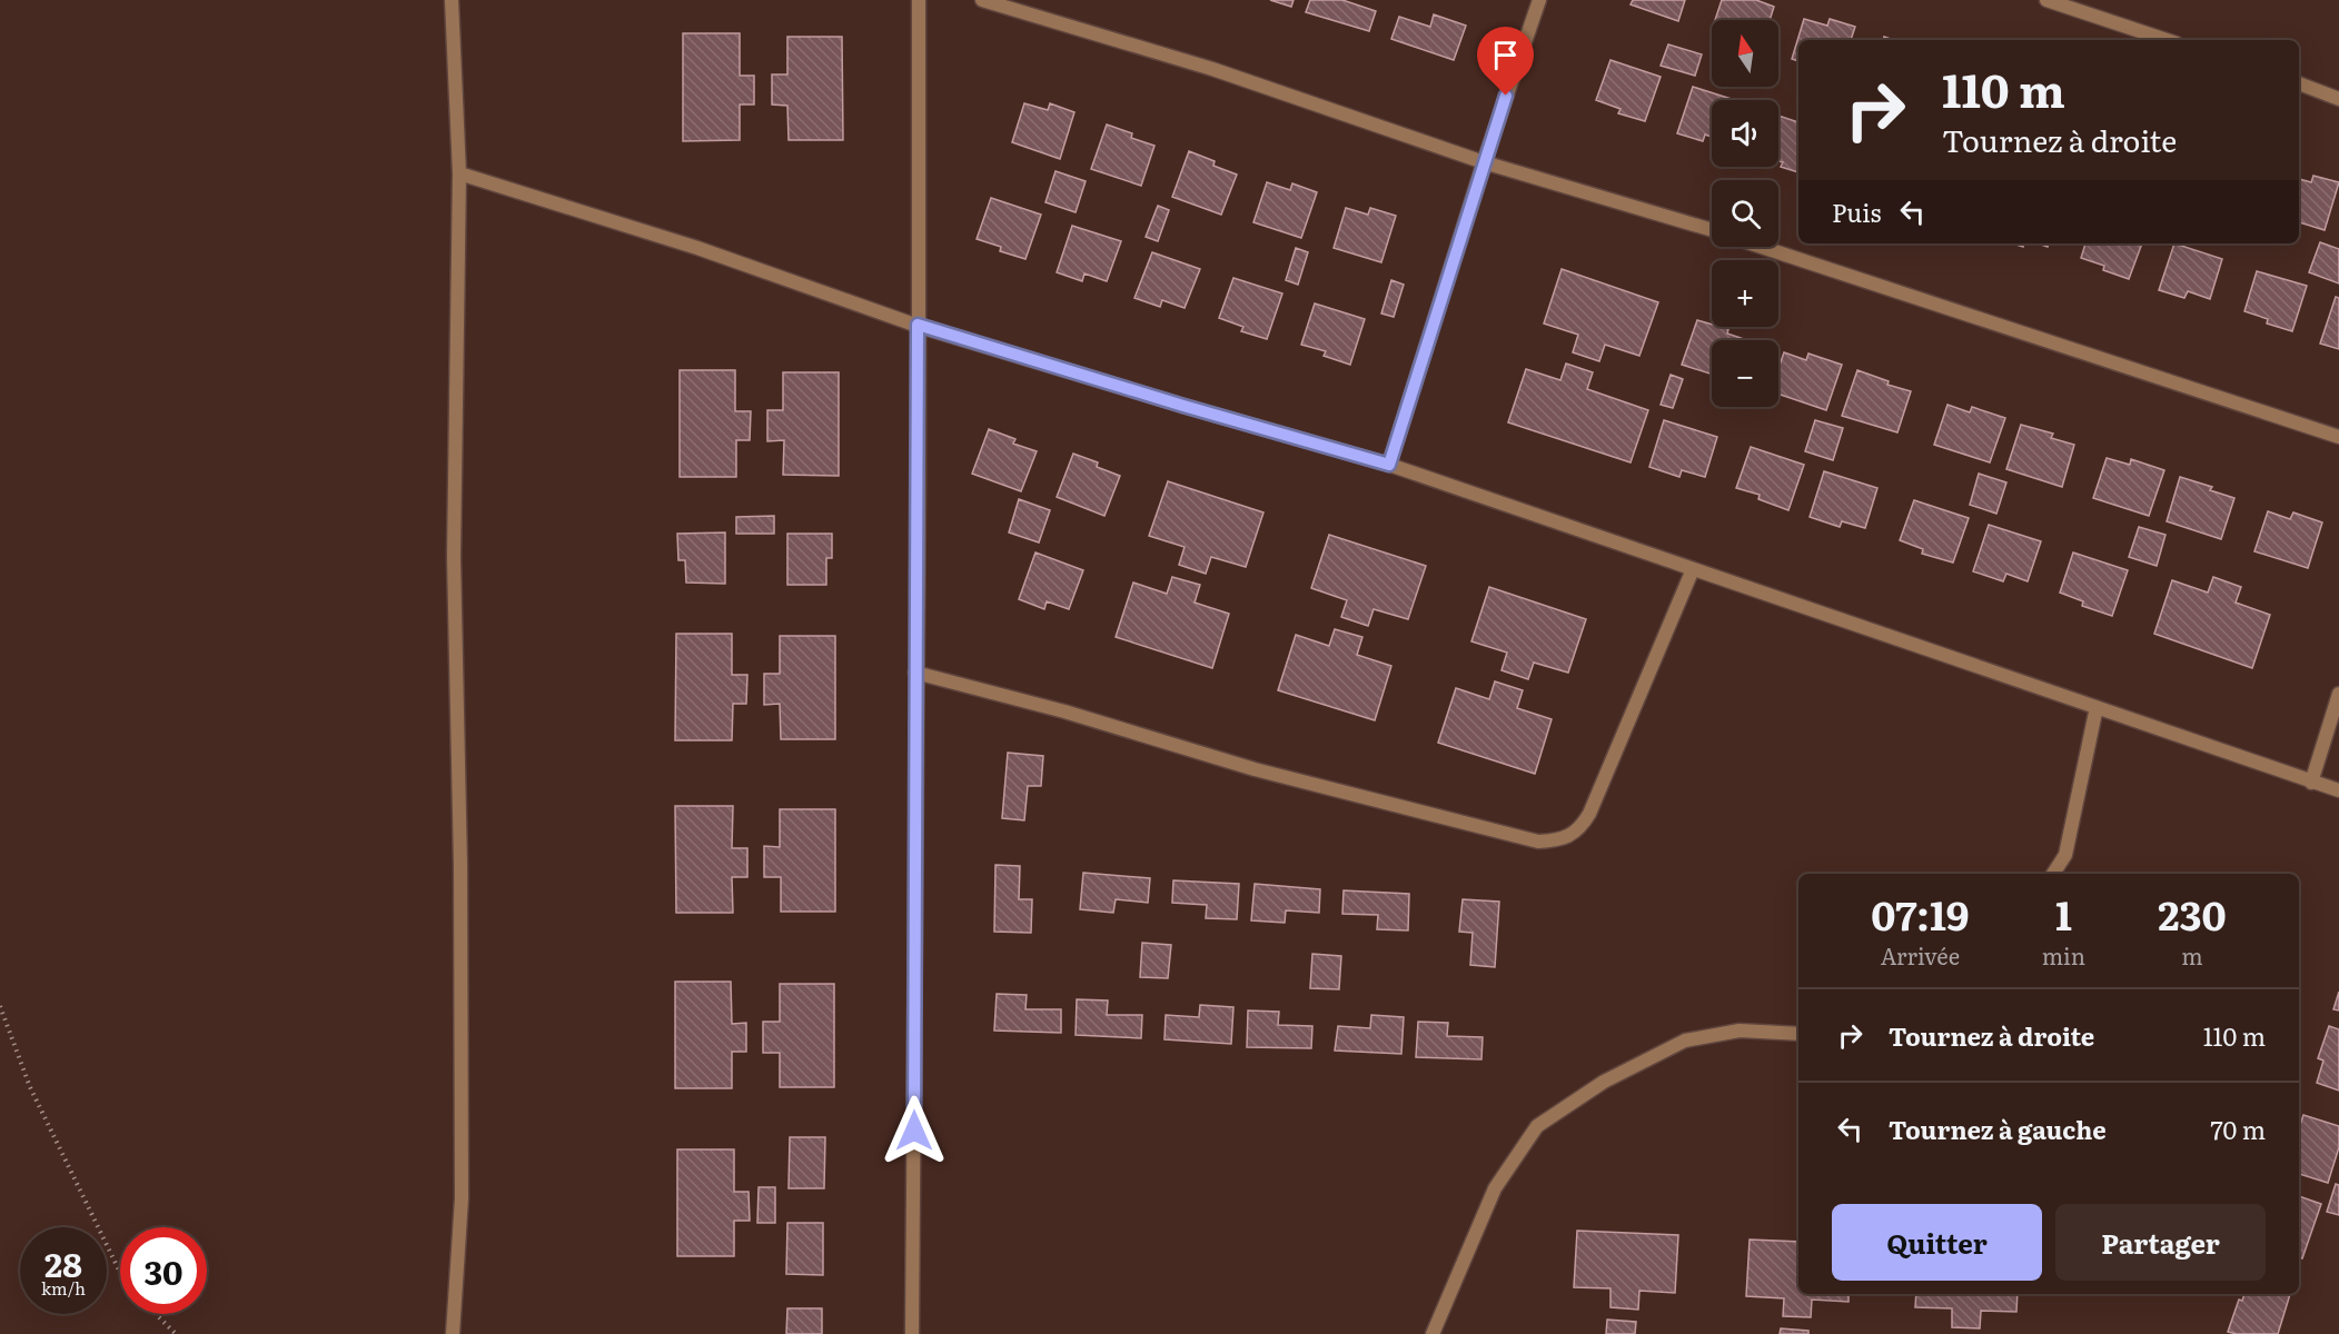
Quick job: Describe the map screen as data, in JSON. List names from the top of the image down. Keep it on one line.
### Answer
{"north":"top","page":{"map_buttons":["+","−"],"turn":["110 m","Tournez à droite"],"then":"Puis","eta":["07:19","Arrivée","1","min","230","m"],"list":[{"name":"Tournez à droite","value":"110 m"},{"name":"Tournez à gauche","value":"70 m"}],"buttons":["Quitter","Partager"],"speed":"28 km/h","limit":"30"}}
